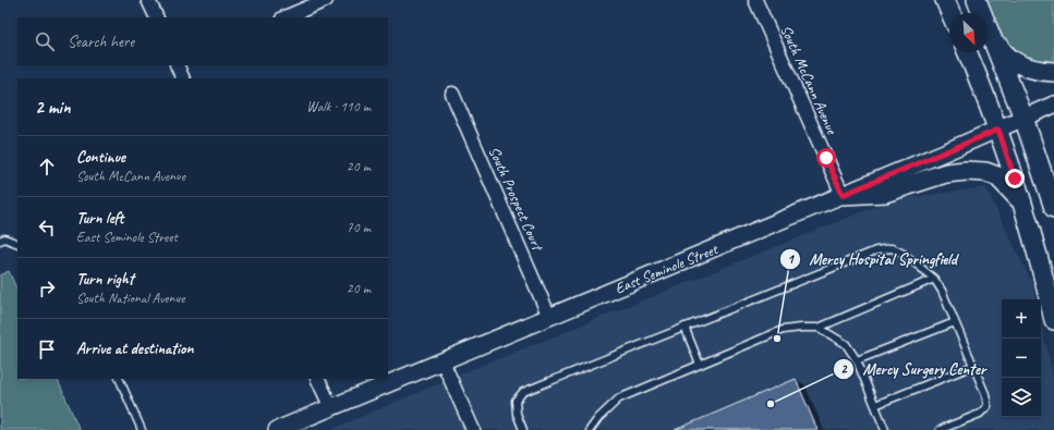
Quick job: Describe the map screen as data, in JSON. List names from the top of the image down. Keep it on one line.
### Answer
{"streets":{"street":["South McCann Avenue","South Prospect Court","East Seminole Street"]},"crossings":[["South McCann Avenue","East Seminole Street"],["South Prospect Court","East Seminole Street"]],"places":["Mercy Hospital Springfield","Mercy Surgery Center"],"north":"bottom right","page":{"search":"Search here","heading":["2 min","Walk · 110 m"],"list":[["Continue","South McCann Avenue","20 m"],["Turn left","East Seminole Street","70 m"],["Turn right","South National Avenue","20 m"],"Arrive at destination"],"map_buttons":["+","−"]}}
